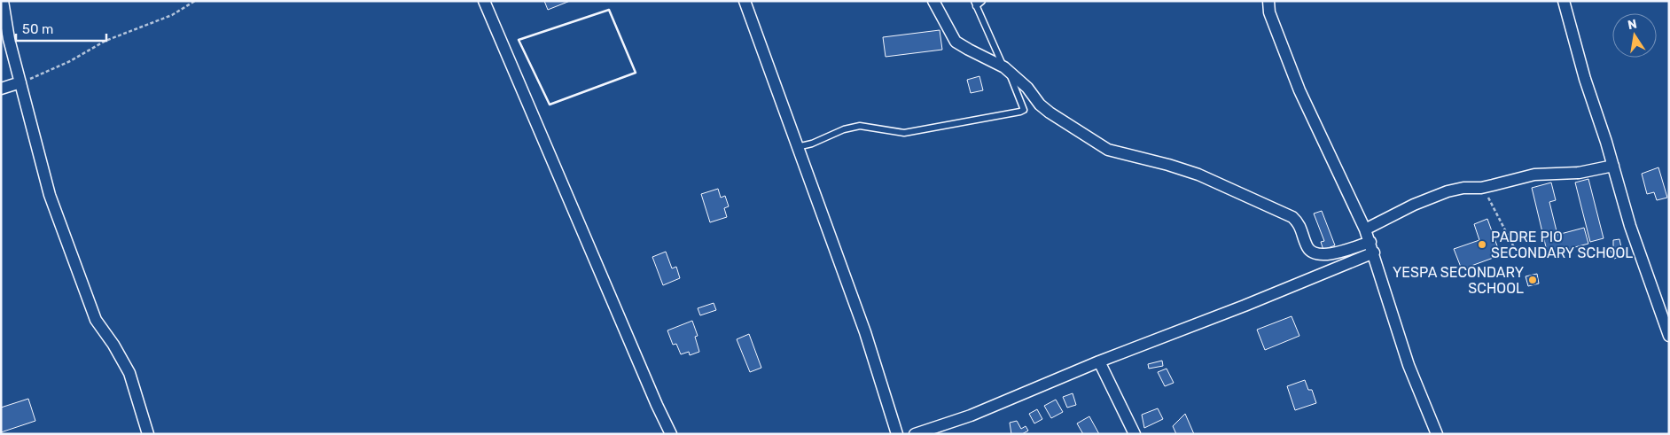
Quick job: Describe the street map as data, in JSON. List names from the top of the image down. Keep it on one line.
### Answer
{"places":["PADRE PIO SECONDARY SCHOOL","YESPA SECONDARY SCHOOL"],"scale_bar":"50 m","north":"top"}
